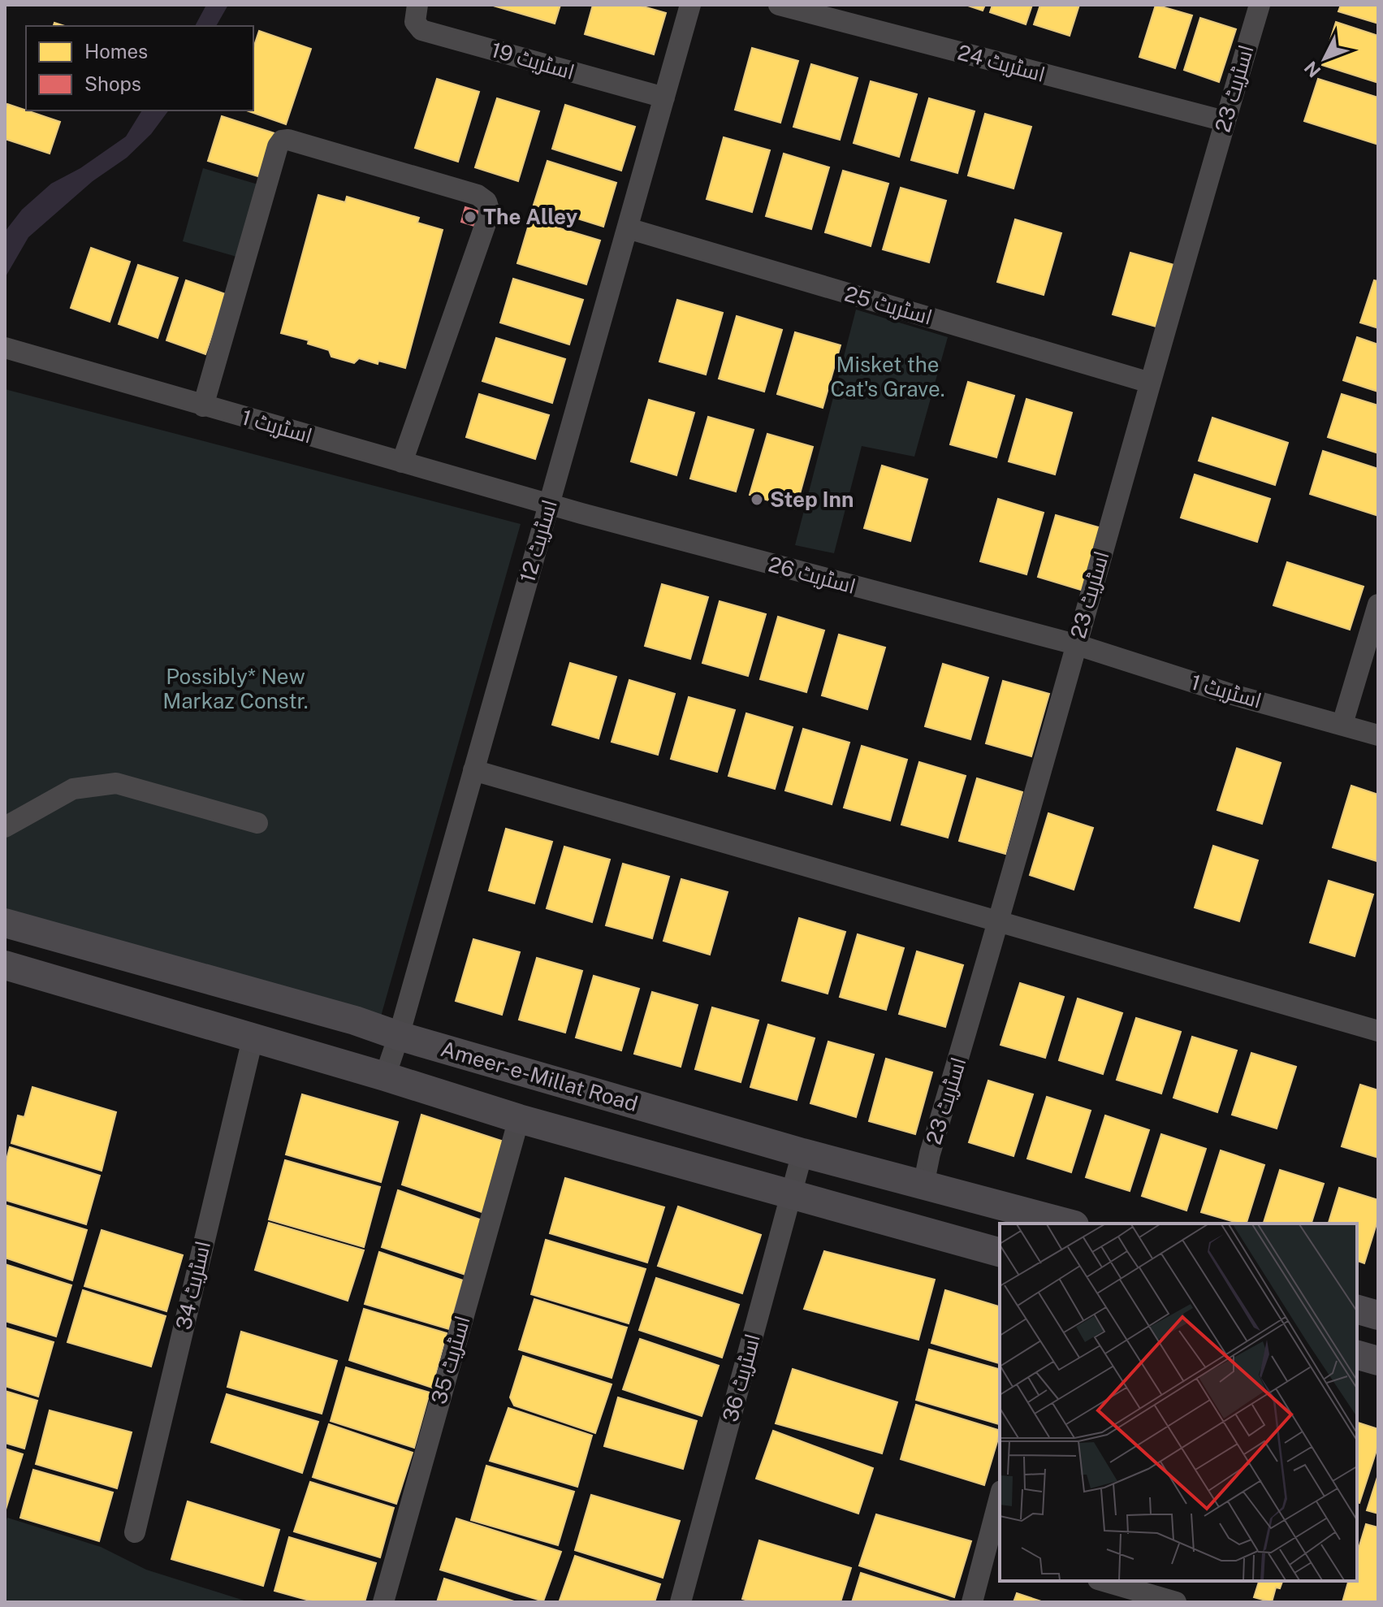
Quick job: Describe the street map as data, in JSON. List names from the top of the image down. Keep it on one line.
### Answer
{"streets":{"main road":["Ameer-e-Millat Road"],"street":["اسٹریٹ 19","اسٹریٹ 24","اسٹریٹ 23","اسٹریٹ 25","اسٹریٹ 1","اسٹریٹ 12","اسٹریٹ 26","اسٹریٹ 34","اسٹریٹ 35","اسٹریٹ 36"]},"crossings":[["اسٹریٹ 19","اسٹریٹ 12"],["اسٹریٹ 24","اسٹریٹ 23"],["اسٹریٹ 23","اسٹریٹ 25"],["اسٹریٹ 23","اسٹریٹ 1"],["اسٹریٹ 23","اسٹریٹ 26"],["اسٹریٹ 23","Ameer-e-Millat Road"],["اسٹریٹ 25","اسٹریٹ 12"],["اسٹریٹ 1","اسٹریٹ 12"],["اسٹریٹ 1","اسٹریٹ 26"],["اسٹریٹ 12","اسٹریٹ 26"],["اسٹریٹ 12","Ameer-e-Millat Road"],["Ameer-e-Millat Road","اسٹریٹ 34"],["Ameer-e-Millat Road","اسٹریٹ 35"],["Ameer-e-Millat Road","اسٹریٹ 36"]],"parks":["Misket the Cat's Grave.","Possibly* New Markaz Constr."],"places":["The Alley","Step Inn"],"legend":["Homes","Shops"],"north":"bottom left"}
